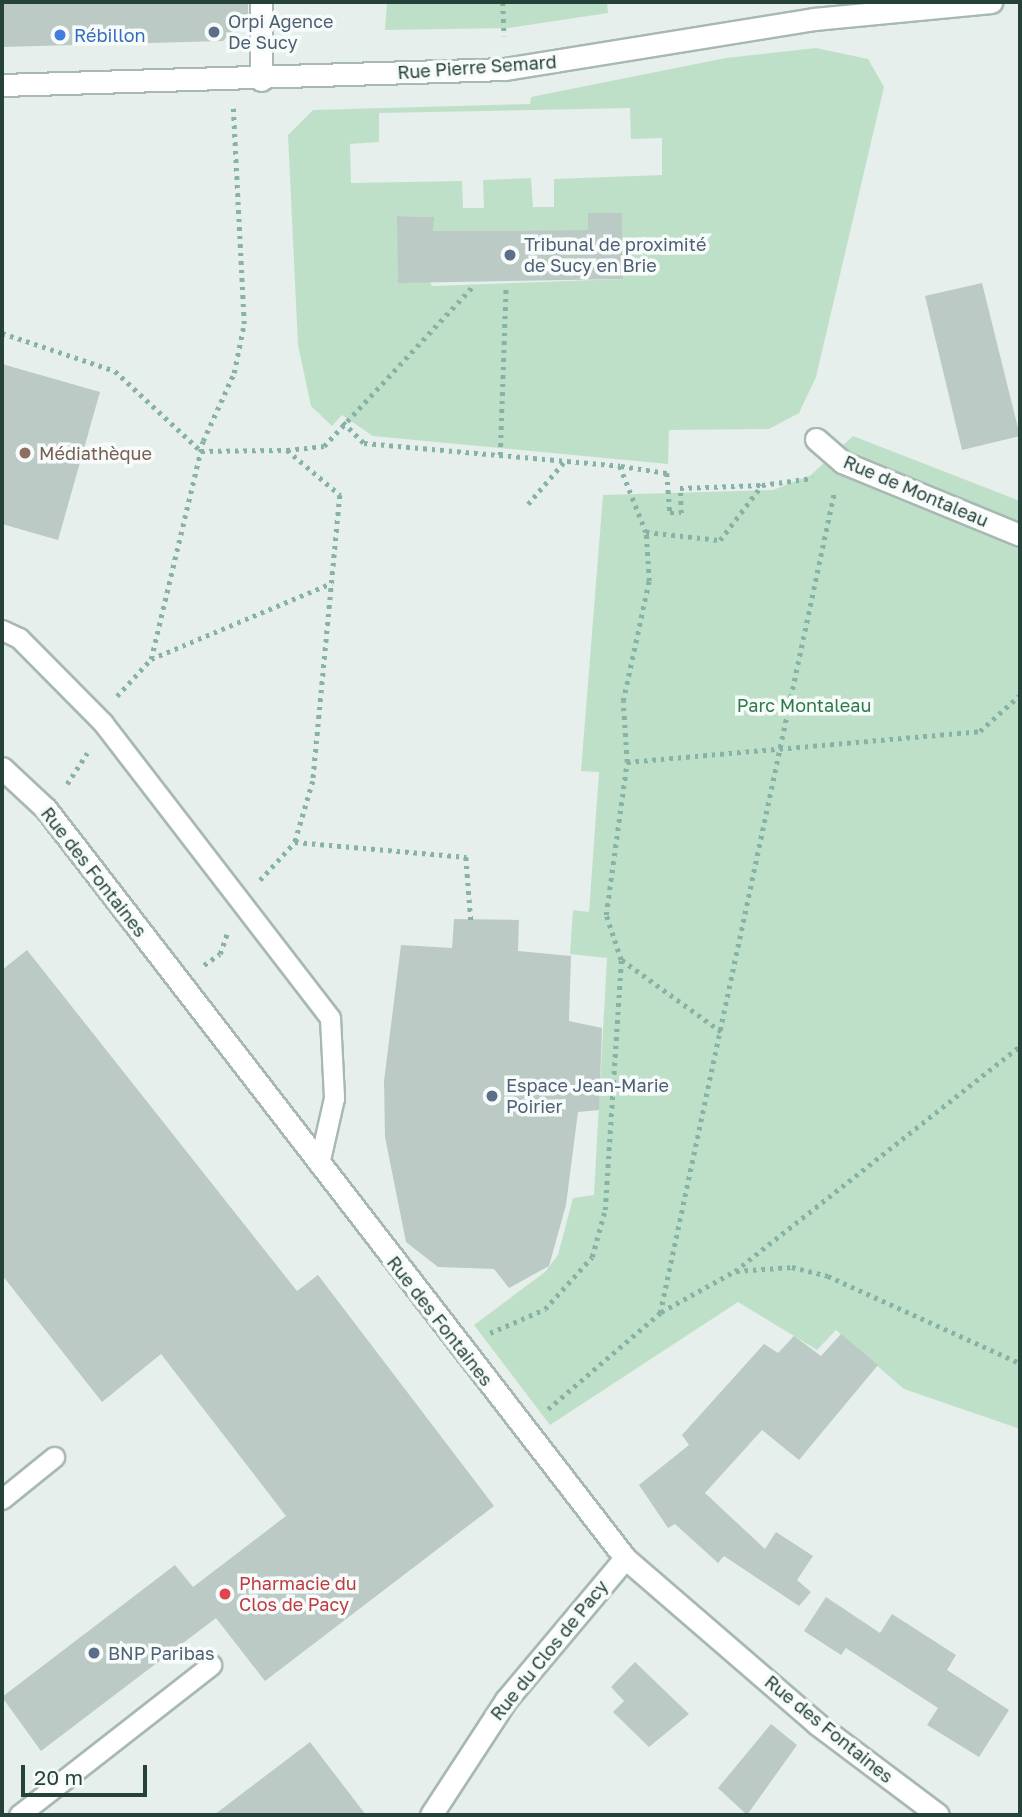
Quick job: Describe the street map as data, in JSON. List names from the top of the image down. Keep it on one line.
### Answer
{"streets":{"street":["Rue Pierre Semard","Rue de Montaleau","Rue des Fontaines","Rue du Clos de Pacy"]},"crossings":[["Rue des Fontaines","Rue du Clos de Pacy"]],"parks":["Parc Montaleau"],"places":["Orpi Agence De Sucy","Rébillon","Tribunal de proximité de Sucy en Brie","Médiathèque","Espace Jean-Marie Poirier","Pharmacie du Clos de Pacy","BNP Paribas"],"scale_bar":"20 m"}
